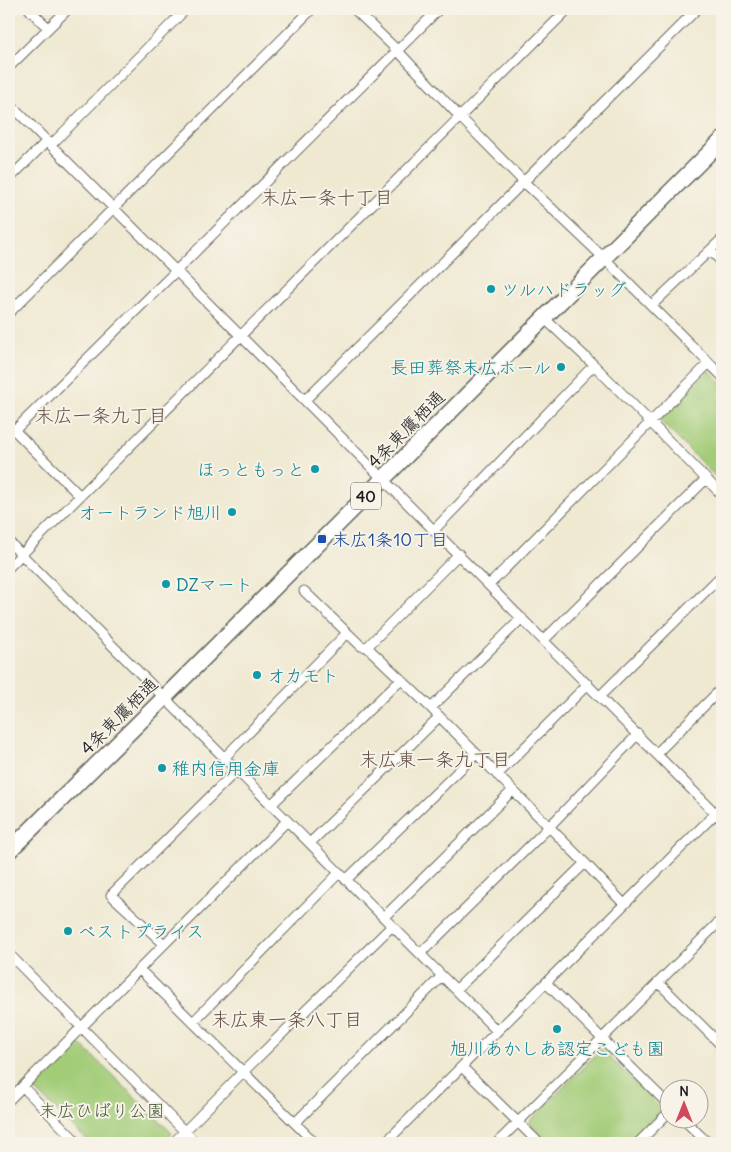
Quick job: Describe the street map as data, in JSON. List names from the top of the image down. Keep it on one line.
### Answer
{"streets":{"highway":["4条東鷹栖通","40"]},"districts":["末広一条十丁目","末広一条九丁目","末広東一条九丁目","末広東一条八丁目"],"parks":["末広ひばり公園"],"places":{"other":["ツルハドラッグ","長田葬祭末広ホール","ほっともっと","オートランド旭川","DZマート","オカモト","稚内信用金庫","ベストプライス","旭川あかしあ認定こども園"],"transit":["末広1条10丁目"]},"north":"top"}
